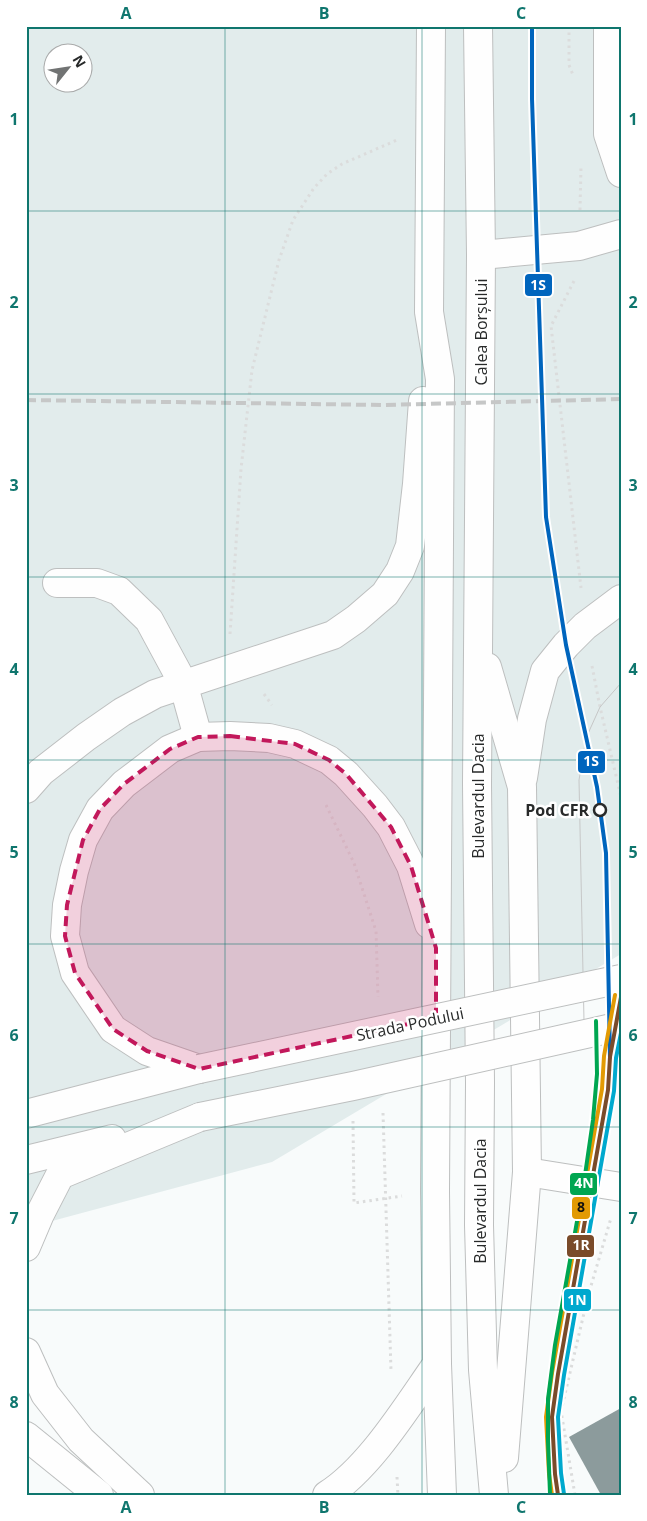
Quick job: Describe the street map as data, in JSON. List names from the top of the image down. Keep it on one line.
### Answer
{"streets":{"main road":["Calea Borșului","Bulevardul Dacia","Strada Podului"]},"crossings":[["Calea Borșului","Bulevardul Dacia"]],"places":["Pod CFR"],"lines":["transit line 1S","transit line 8","transit line 1R","transit line 4N","transit line 1N"],"north":"top right","grid":{"columns":["A","B","C"],"rows":["1","2","3","4","5","6","7","8"]}}
